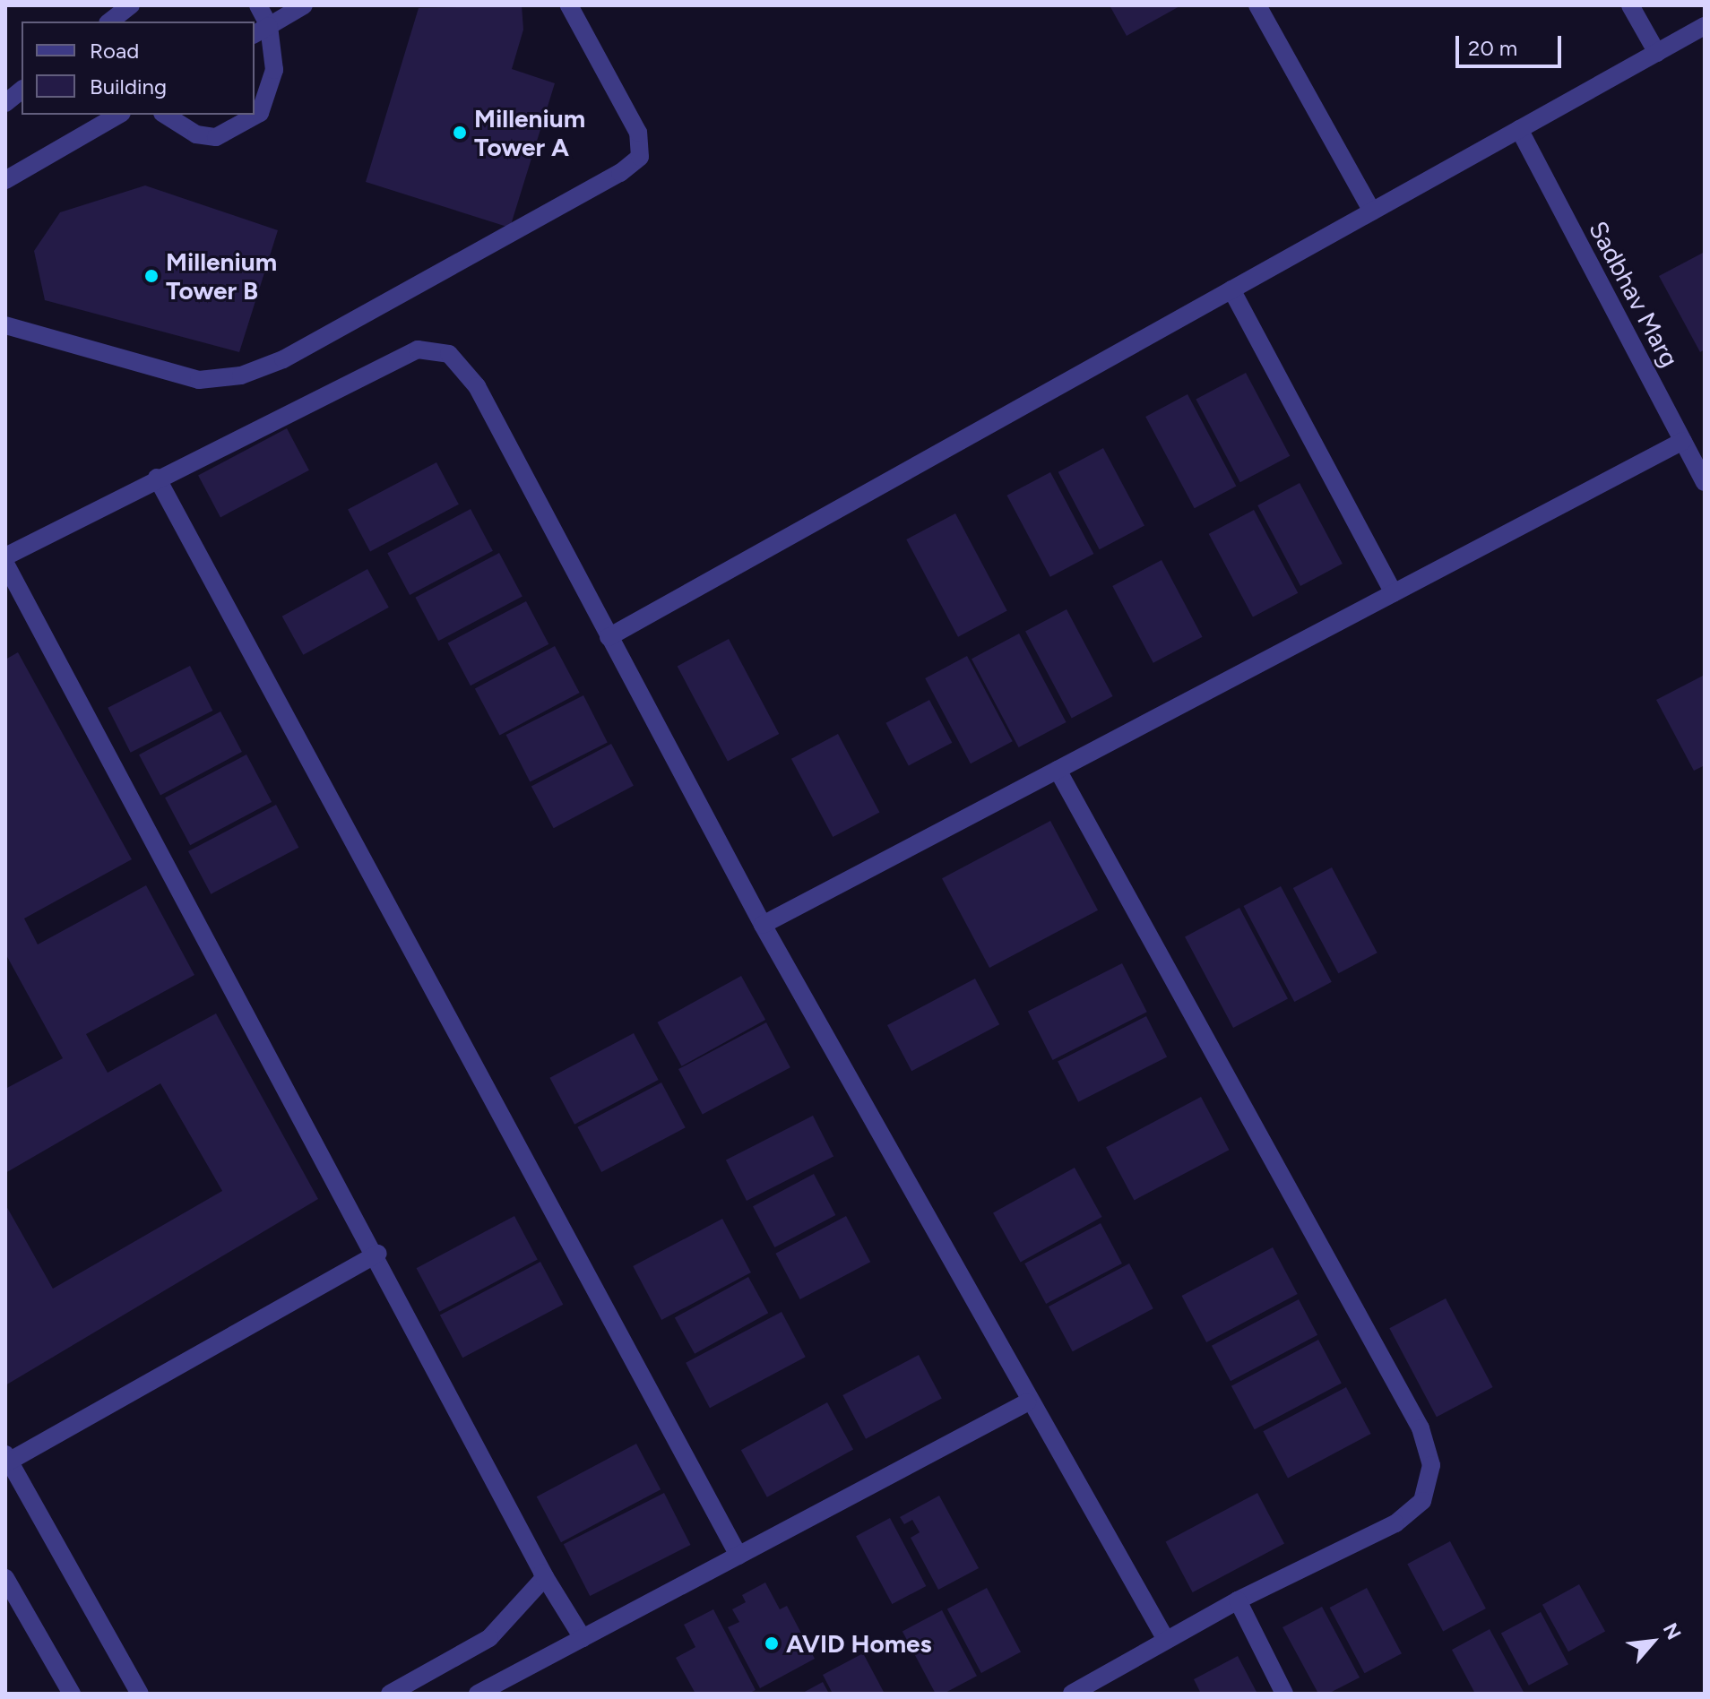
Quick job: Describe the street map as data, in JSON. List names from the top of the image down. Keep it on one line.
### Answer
{"streets":{"street":["Sadbhav Marg"]},"places":["Millenium Tower A","Millenium Tower B","AVID Homes"],"legend":["Road","Building"],"scale_bar":"20 m","north":"top right"}
